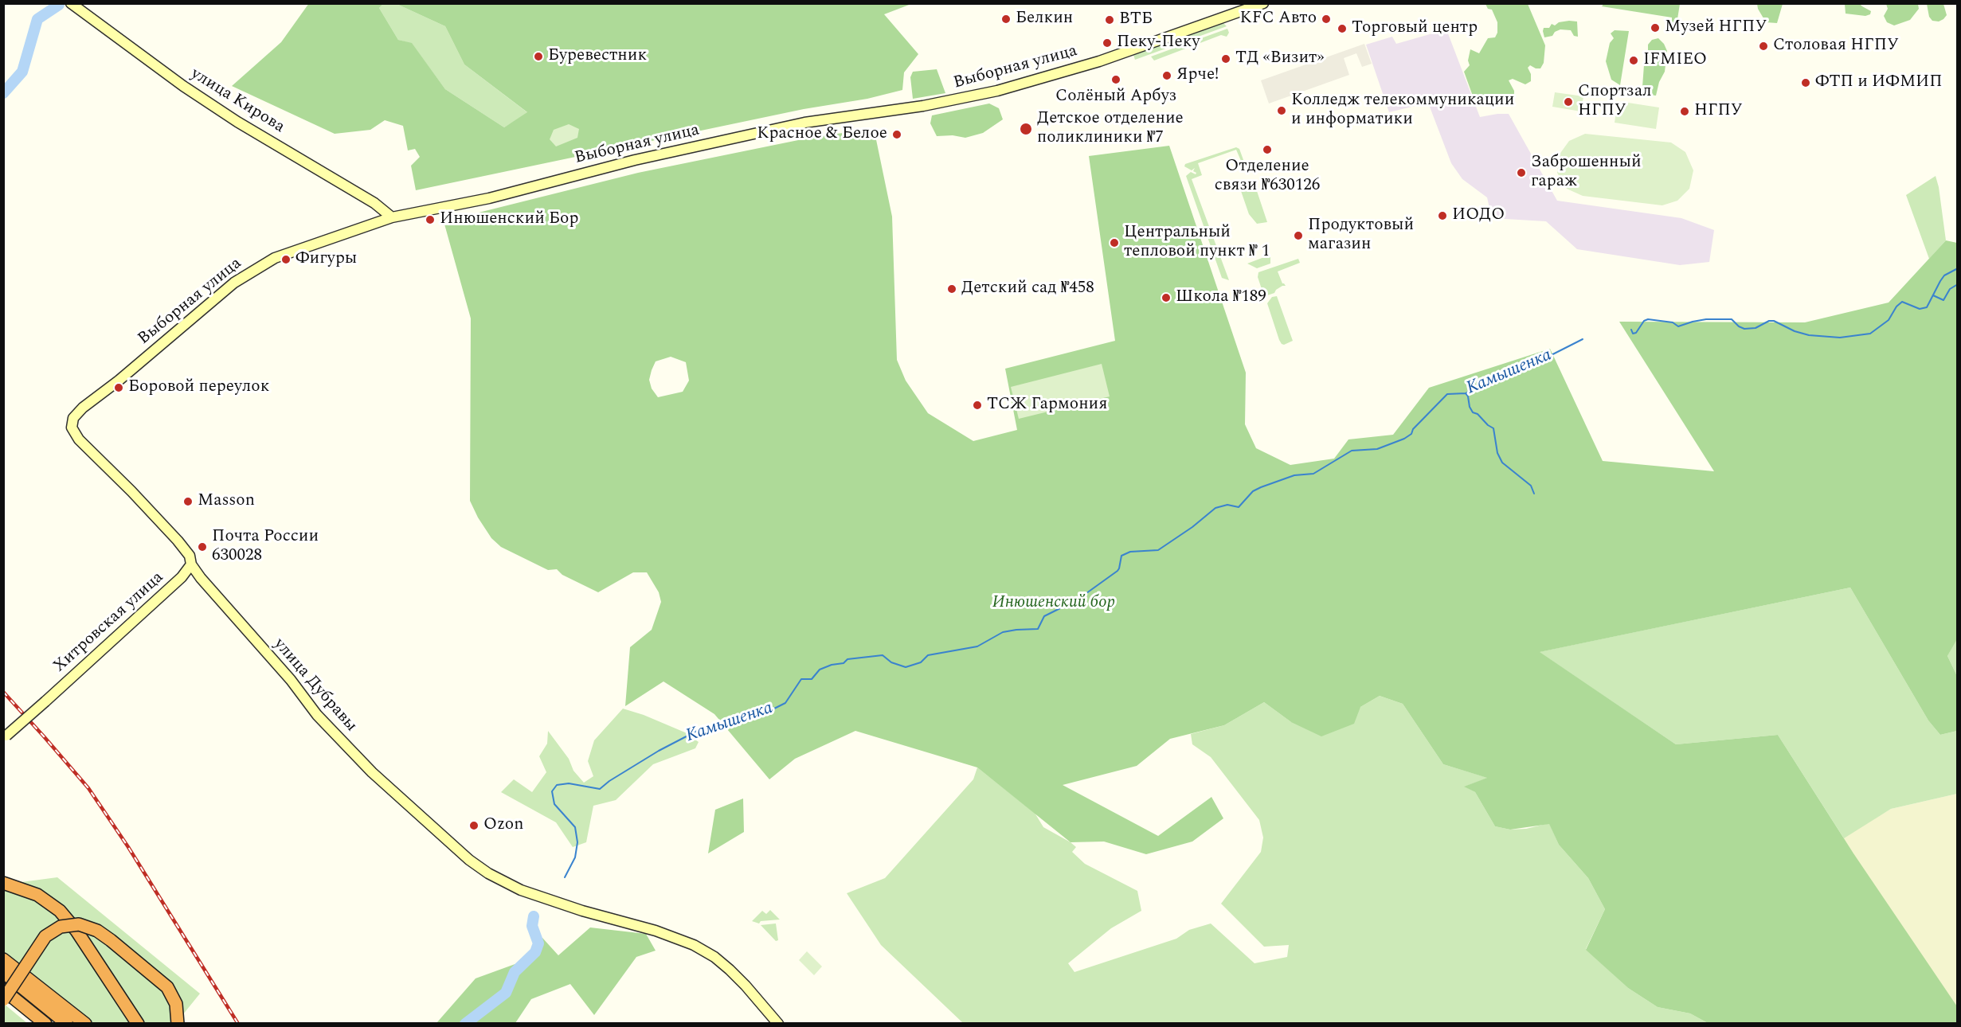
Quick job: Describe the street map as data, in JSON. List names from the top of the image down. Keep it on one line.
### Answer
{"streets":{"main road":["Выборная улица","улица Кирова","Хитровская улица","улица Дубравы"]},"crossings":[["Выборная улица","улица Кирова"],["Выборная улица","улица Дубравы"],["Хитровская улица","улица Дубравы"]],"water":["Камышенка"],"parks":["Инюшенский бор"],"places":["Белкин","KFC Авто","ВТБ","Музей НГПУ","Торговый центр","Пеку-Пеку","Столовая НГПУ","Буревестник","ТД «Визит»","IFMIEO","Ярче!","Солёный Арбуз","ФТП и ИФМИП","Спортзал НГПУ","Колледж телекоммуникации и информатики","НГПУ","Детское отделение поликлиники №7","Красное & Белое","Отделение связи №630126","Заброшенный гараж","ИОДО","Инюшенский Бор","Продуктовый магазин","Центральный тепловой пункт № 1","Фигуры","Детский сад №458","Школа №189","Боровой переулок","ТСЖ Гармония","Masson","Почта России 630028","Ozon"]}
